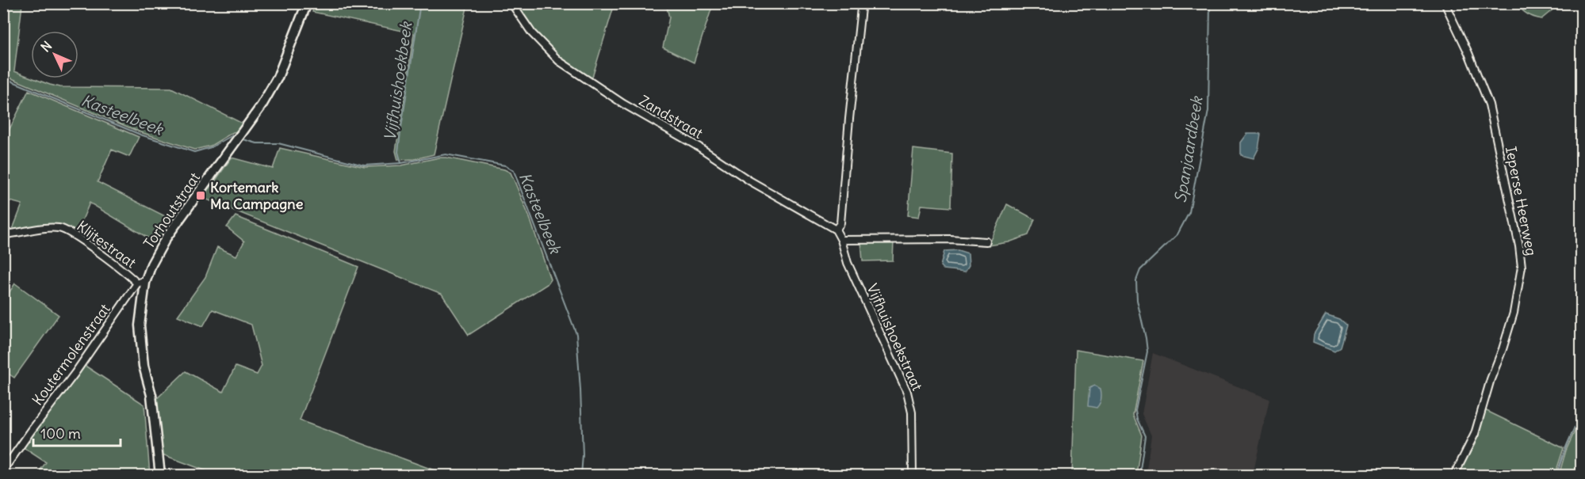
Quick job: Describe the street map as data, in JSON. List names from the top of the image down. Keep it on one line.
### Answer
{"streets":{"street":["Zandstraat","Ieperse Heerweg","Torhoutstraat","Klijtestraat","Vijfhuishoekstraat","Koutermolenstraat"]},"crossings":[["Zandstraat","Vijfhuishoekstraat"],["Torhoutstraat","Klijtestraat"],["Torhoutstraat","Koutermolenstraat"],["Klijtestraat","Koutermolenstraat"]],"water":["Vijfhuishoekbeek","Kasteelbeek","Spanjaardbeek"],"places":{"transit":["Kortemark Ma Campagne"]},"scale_bar":"100 m","north":"top left"}
